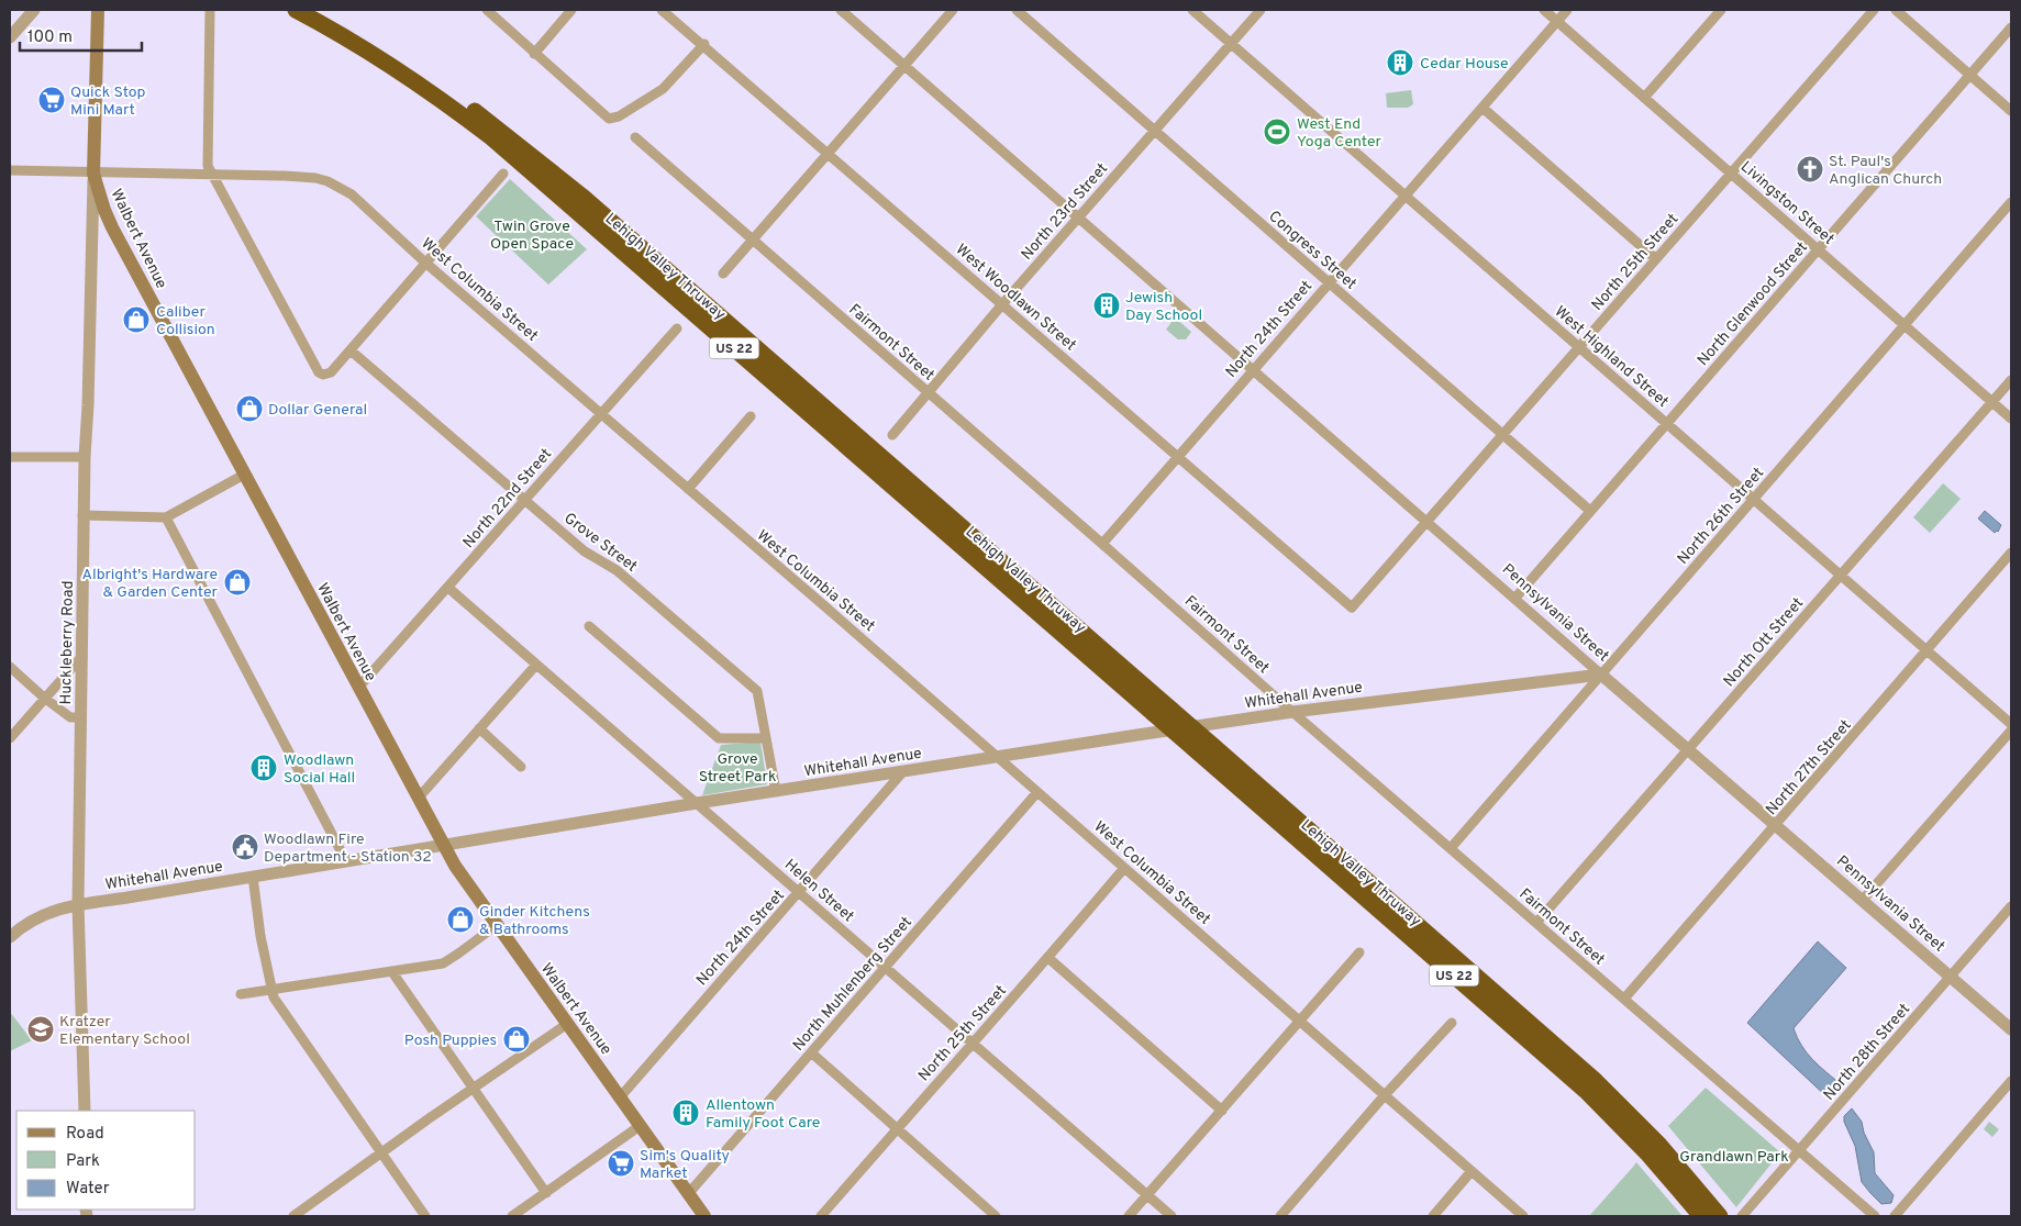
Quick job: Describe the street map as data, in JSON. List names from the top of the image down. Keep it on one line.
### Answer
{"streets":{"highway":["Lehigh Valley Thruway","US 22"],"main road":["Walbert Avenue"],"street":["Livingston Street","North 23rd Street","Congress Street","North 25th Street","West Columbia Street","West Woodlawn Street","North Glenwood Street","North 24th Street","Fairmont Street","West Highland Street","North 22nd Street","North 26th Street","Grove Street","Pennsylvania Street","North Ott Street","Huckleberry Road","Whitehall Avenue","North 27th Street","Helen Street","North Muhlenberg Street","North 28th Street"]},"crossings":[["Livingston Street","North 25th Street"],["Livingston Street","North Glenwood Street"],["Livingston Street","North 24th Street"],["Livingston Street","North 26th Street"],["Livingston Street","North Ott Street"],["North 23rd Street","Congress Street"],["North 23rd Street","West Woodlawn Street"],["North 23rd Street","Fairmont Street"],["North 23rd Street","West Highland Street"],["North 23rd Street","Pennsylvania Street"],["Walbert Avenue","West Columbia Street"],["Walbert Avenue","North 24th Street"],["Walbert Avenue","North 22nd Street"],["Walbert Avenue","Huckleberry Road"],["Walbert Avenue","Whitehall Avenue"],["Walbert Avenue","North Muhlenberg Street"],["Congress Street","North 25th Street"],["Congress Street","North Glenwood Street"],["Congress Street","North 24th Street"],["North 25th Street","West Columbia Street"],["North 25th Street","West Woodlawn Street"],["North 25th Street","West Highland Street"],["North 25th Street","Pennsylvania Street"],["North 25th Street","Helen Street"],["West Columbia Street","North 22nd Street"],["West Columbia Street","Huckleberry Road"],["West Columbia Street","Whitehall Avenue"],["West Columbia Street","North Muhlenberg Street"],["West Woodlawn Street","North 24th Street"],["North Glenwood Street","West Highland Street"],["North Glenwood Street","Pennsylvania Street"],["North 24th Street","Fairmont Street"],["North 24th Street","West Highland Street"],["North 24th Street","Pennsylvania Street"],["North 24th Street","Whitehall Avenue"],["North 24th Street","Helen Street"],["Fairmont Street","North 26th Street"],["Fairmont Street","North Ott Street"],["Fairmont Street","Whitehall Avenue"],["Fairmont Street","North 27th Street"],["Fairmont Street","North 28th Street"],["West Highland Street","North 26th Street"],["West Highland Street","North Ott Street"],["West Highland Street","North 27th Street"],["North 22nd Street","Grove Street"],["North 22nd Street","Helen Street"],["North 26th Street","Pennsylvania Street"],["North 26th Street","Whitehall Avenue"],["Grove Street","Whitehall Avenue"],["Pennsylvania Street","North Ott Street"],["Pennsylvania Street","Whitehall Avenue"],["Pennsylvania Street","North 27th Street"],["Pennsylvania Street","North 28th Street"],["Huckleberry Road","Whitehall Avenue"],["Whitehall Avenue","Helen Street"],["Helen Street","North Muhlenberg Street"]],"parks":["Twin Grove Open Space","Grove Street Park","Grandlawn Park"],"places":{"building":["Cedar House","Jewish Day School","Woodlawn Social Hall","Allentown Family Foot Care"],"supermarket":["Quick Stop Mini Mart","Sim's Quality Market"],"sports":["West End Yoga Center"],"church":["St. Paul's Anglican Church"],"shop":["Caliber Collision","Dollar General","Albright's Hardware & Garden Center","Ginder Kitchens & Bathrooms","Posh Puppies"],"public building":["Woodlawn Fire Department - Station 32"],"school or university":["Kratzer Elementary School"]},"legend":["Road","Park","Water"],"scale_bar":"100 m"}
